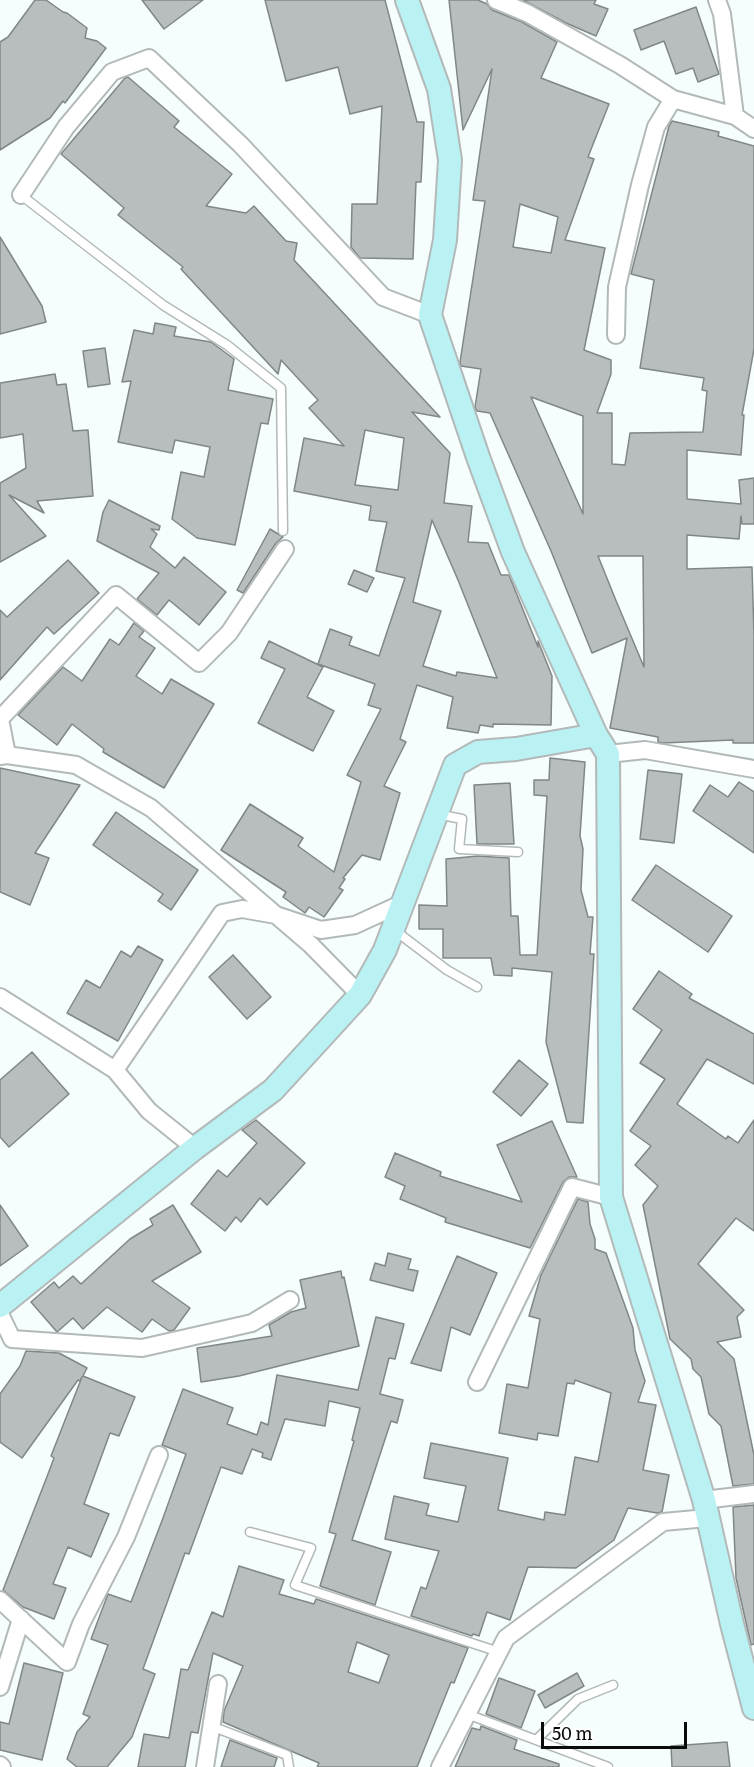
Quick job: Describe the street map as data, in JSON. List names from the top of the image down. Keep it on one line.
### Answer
{"scale_bar":"50 m"}
